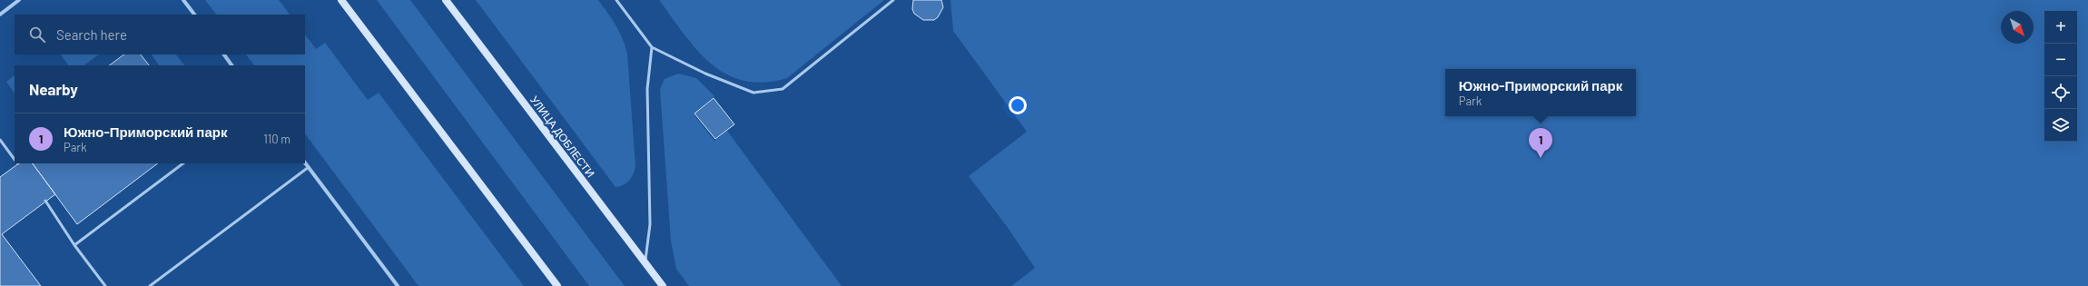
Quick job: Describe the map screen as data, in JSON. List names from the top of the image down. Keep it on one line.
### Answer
{"streets":{"main road":["УЛИЦА ДОБЛЕСТИ"]},"north":"bottom right","page":{"map_buttons":["+","−"],"search":"Search here","heading":"Nearby","popup":["Южно-Приморский парк","Park"],"list":[{"mark":"1","name":"Южно-Приморский парк","note":"Park","value":"110 m"}],"pins":"1"}}
